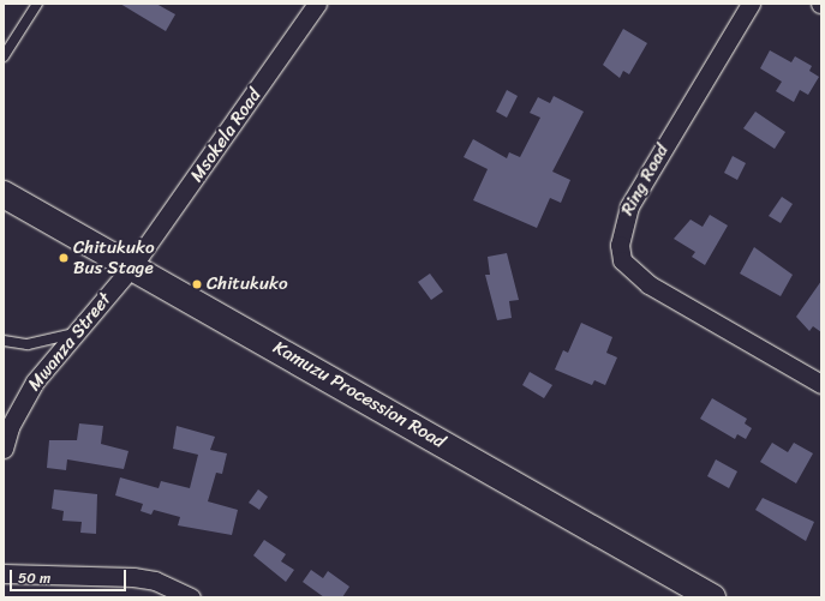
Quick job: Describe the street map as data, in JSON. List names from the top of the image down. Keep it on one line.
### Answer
{"streets":{"highway":["Kamuzu Procession Road"],"street":["Msokela Road","Ring Road","Mwanza Street"]},"crossings":[["Msokela Road","Mwanza Street"],["Msokela Road","Kamuzu Procession Road"],["Mwanza Street","Kamuzu Procession Road"]],"places":["Chitukuko Bus Stage","Chitukuko"],"scale_bar":"50 m"}
